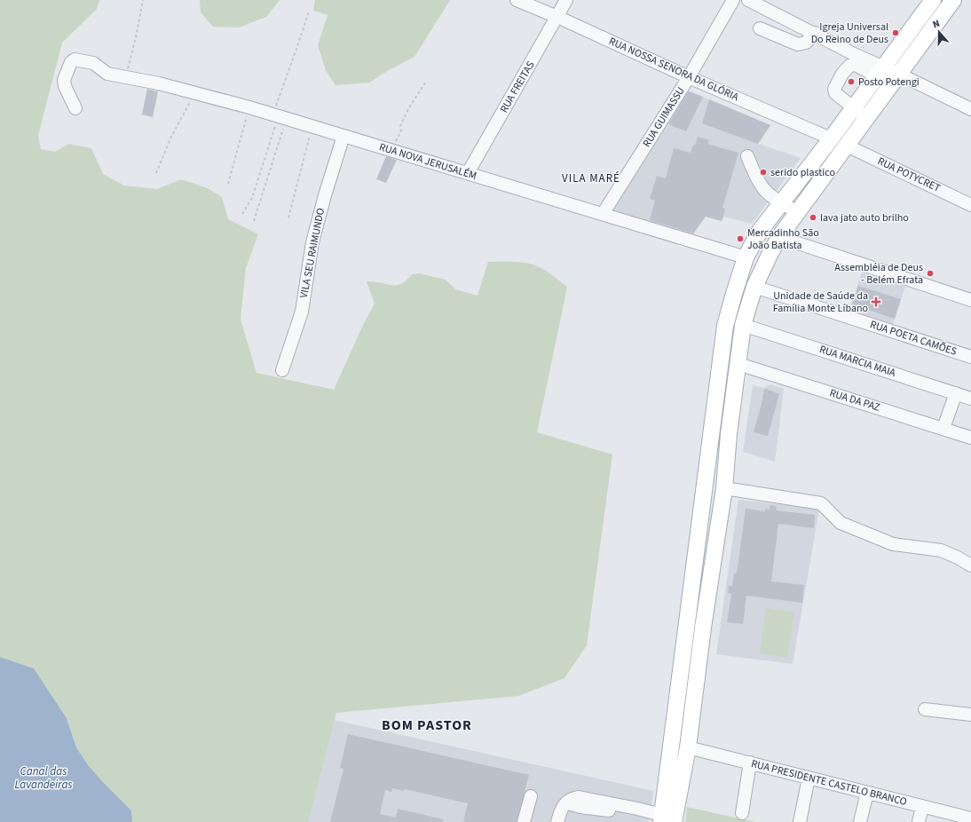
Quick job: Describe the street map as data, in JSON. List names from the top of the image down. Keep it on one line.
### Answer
{"streets":{"street":["RUA NOSSA SENORA DA GLÓRIA","RUA FREITAS","RUA GUIMASSU","RUA NOVA JERUSALÉM","RUA POTYCRET","VILA SEU RAIMUNDO","RUA POETA CAMÕES","RUA MARCIA MAIA","RUA DA PAZ","RUA PRESIDENTE CASTELO BRANCO"]},"crossings":[["RUA NOSSA SENORA DA GLÓRIA","RUA FREITAS"],["RUA NOSSA SENORA DA GLÓRIA","RUA GUIMASSU"],["RUA FREITAS","RUA NOVA JERUSALÉM"],["RUA GUIMASSU","RUA NOVA JERUSALÉM"],["RUA NOVA JERUSALÉM","VILA SEU RAIMUNDO"]],"districts":["VILA MARÉ","BOM PASTOR"],"water":["Canal das Lavandeiras"],"places":{"other":["Igreja Universal Do Reino de Deus","Posto Potengi","serido plastico","lava jato auto brilho","Mercadinho São João Batista","Assembléia de Deus - Belém Efrata"],"health":["Unidade de Saúde da Família Monte Líbano"]},"north":"top"}
